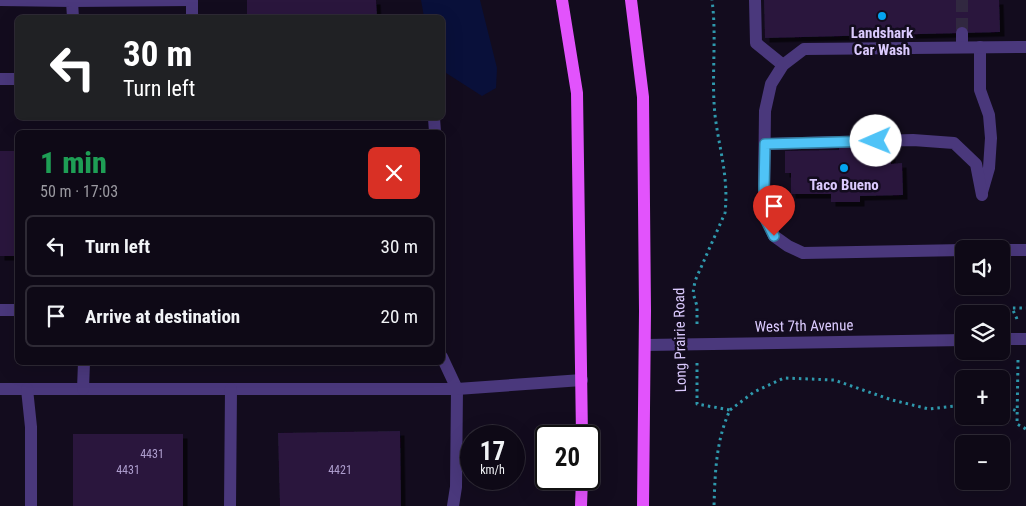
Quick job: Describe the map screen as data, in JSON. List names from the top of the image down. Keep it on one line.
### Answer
{"streets":{"street":["West 7th Avenue"],"path":["Long Prairie Road"]},"crossings":[["West 7th Avenue","Long Prairie Road"]],"places":["Landshark Car Wash","Taco Bueno"],"house_numbers":["4431","4431","4421"],"page":{"turn":["30 m","Turn left"],"heading":["1 min","50 m · 17:03"],"list":[{"name":"Turn left","value":"30 m"},{"name":"Arrive at destination","value":"20 m"}],"map_buttons":["+","−"],"speed":"17 km/h","limit":"20"}}
